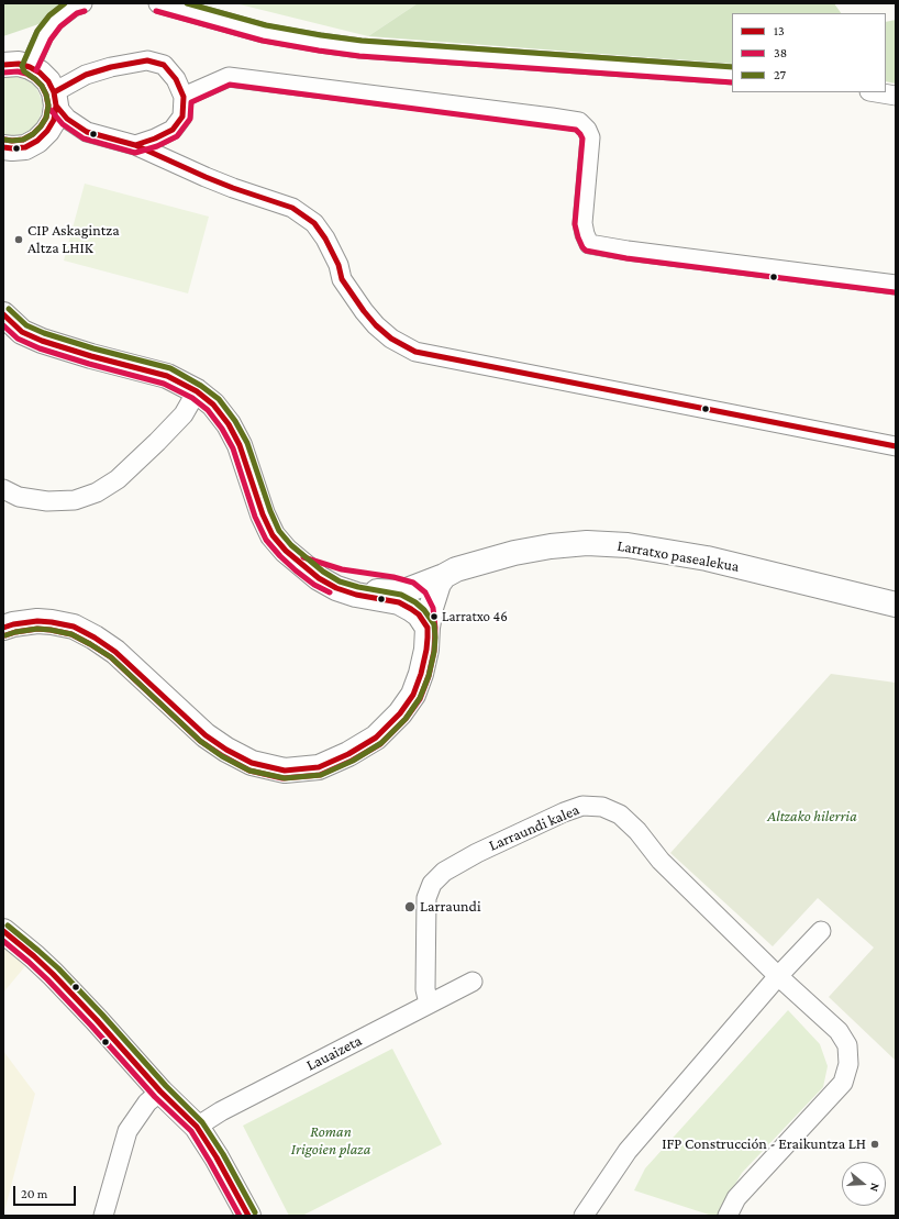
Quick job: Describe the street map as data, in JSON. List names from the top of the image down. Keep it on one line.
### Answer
{"streets":{"street":["Larratxo pasealekua","Larraundi kalea","Lauaizeta"]},"crossings":[["Larraundi kalea","Lauaizeta"]],"parks":["Altzako hilerria","Roman Irigoien plaza"],"places":["CIP Askagintza Altza LHIK","Larratxo 46","Larraundi","IFP Construcción - Eraikuntza LH"],"lines":["transit line 27","transit line 38","transit line 13"],"legend":["13","38","27"],"scale_bar":"20 m","north":"right"}
